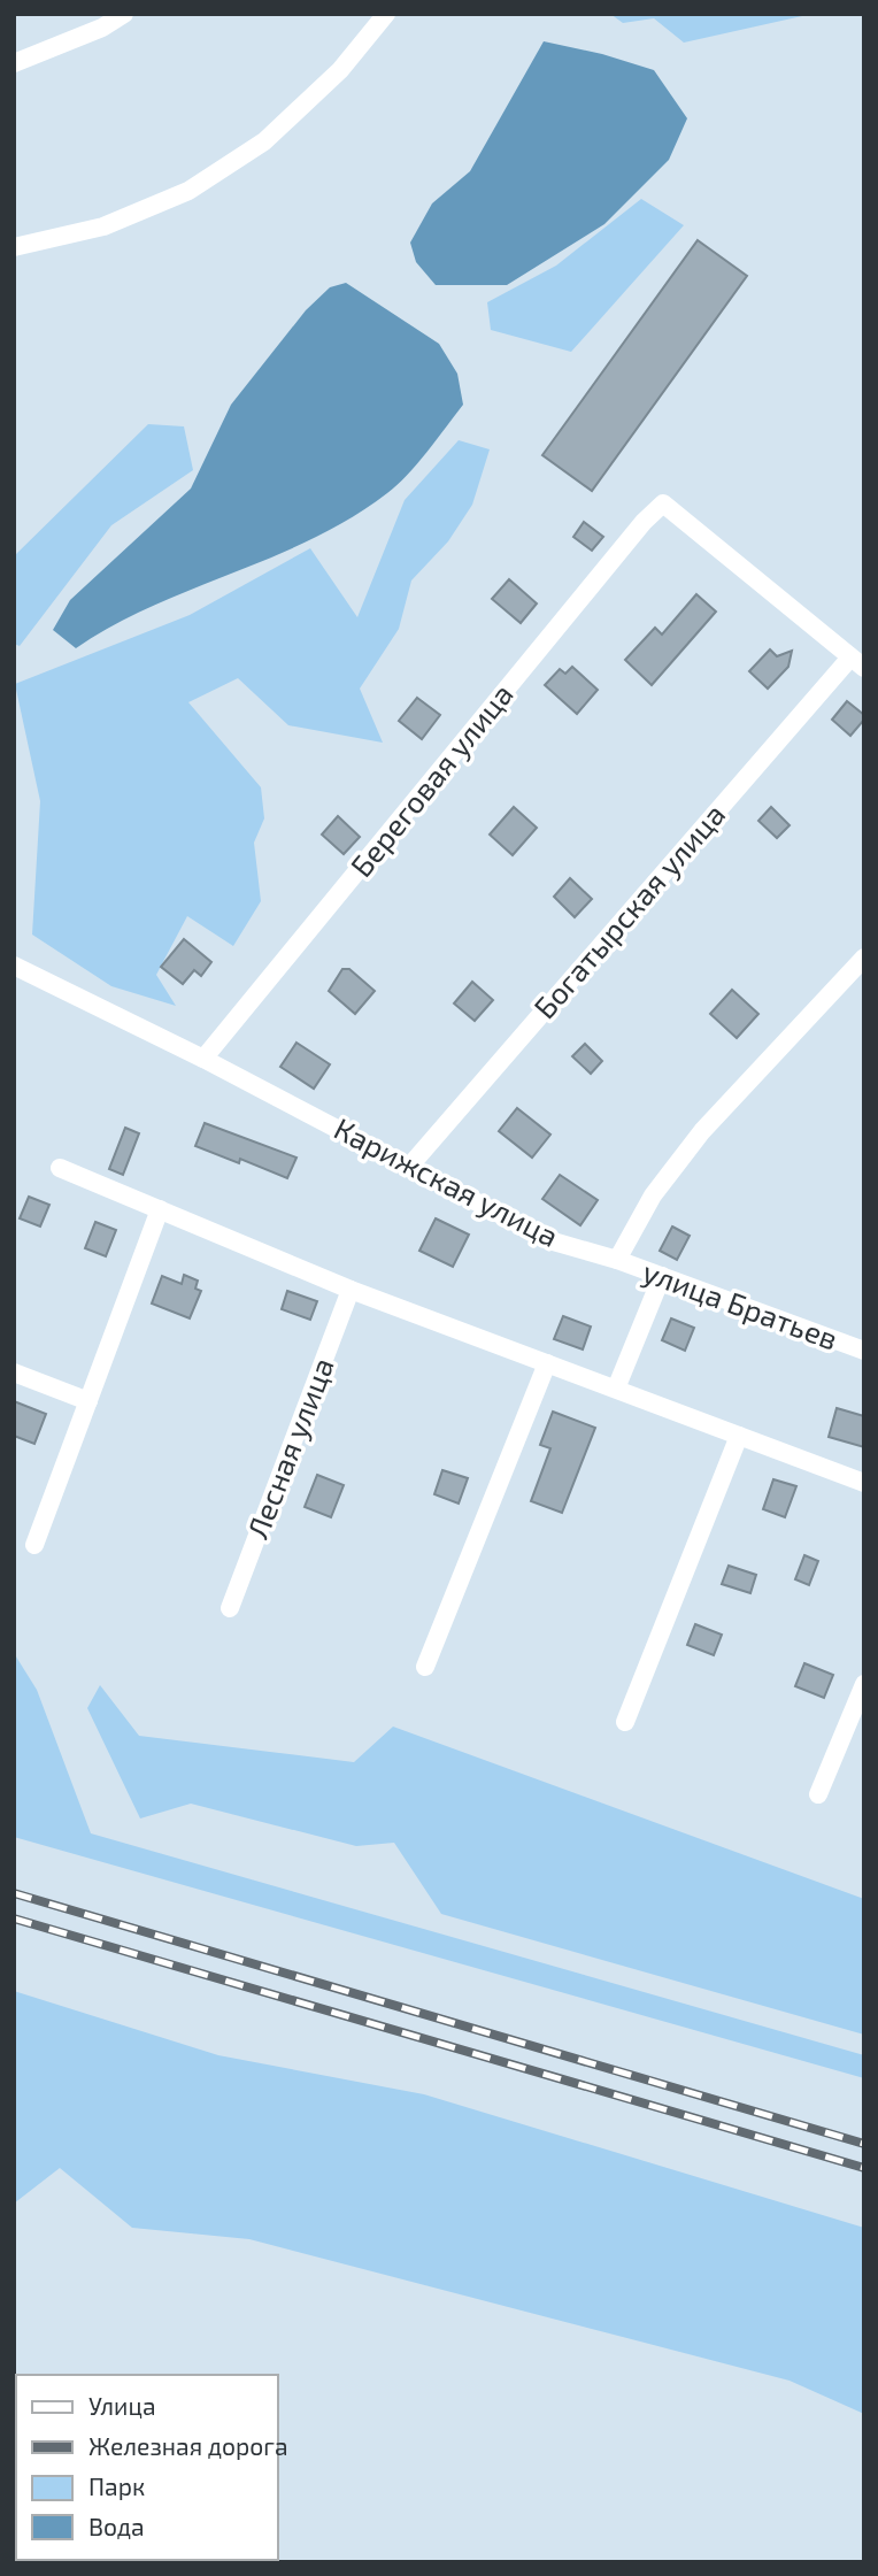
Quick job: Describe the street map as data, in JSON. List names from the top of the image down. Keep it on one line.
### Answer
{"streets":{"street":["Береговая улица","Богатырская улица","Карижская улица","улица Братьев","Лесная улица"]},"crossings":[["Береговая улица","Богатырская улица"],["Береговая улица","Карижская улица"],["Богатырская улица","Карижская улица"],["Карижская улица","улица Братьев"]],"legend":["Улица","Железная дорога","Парк","Вода"]}
